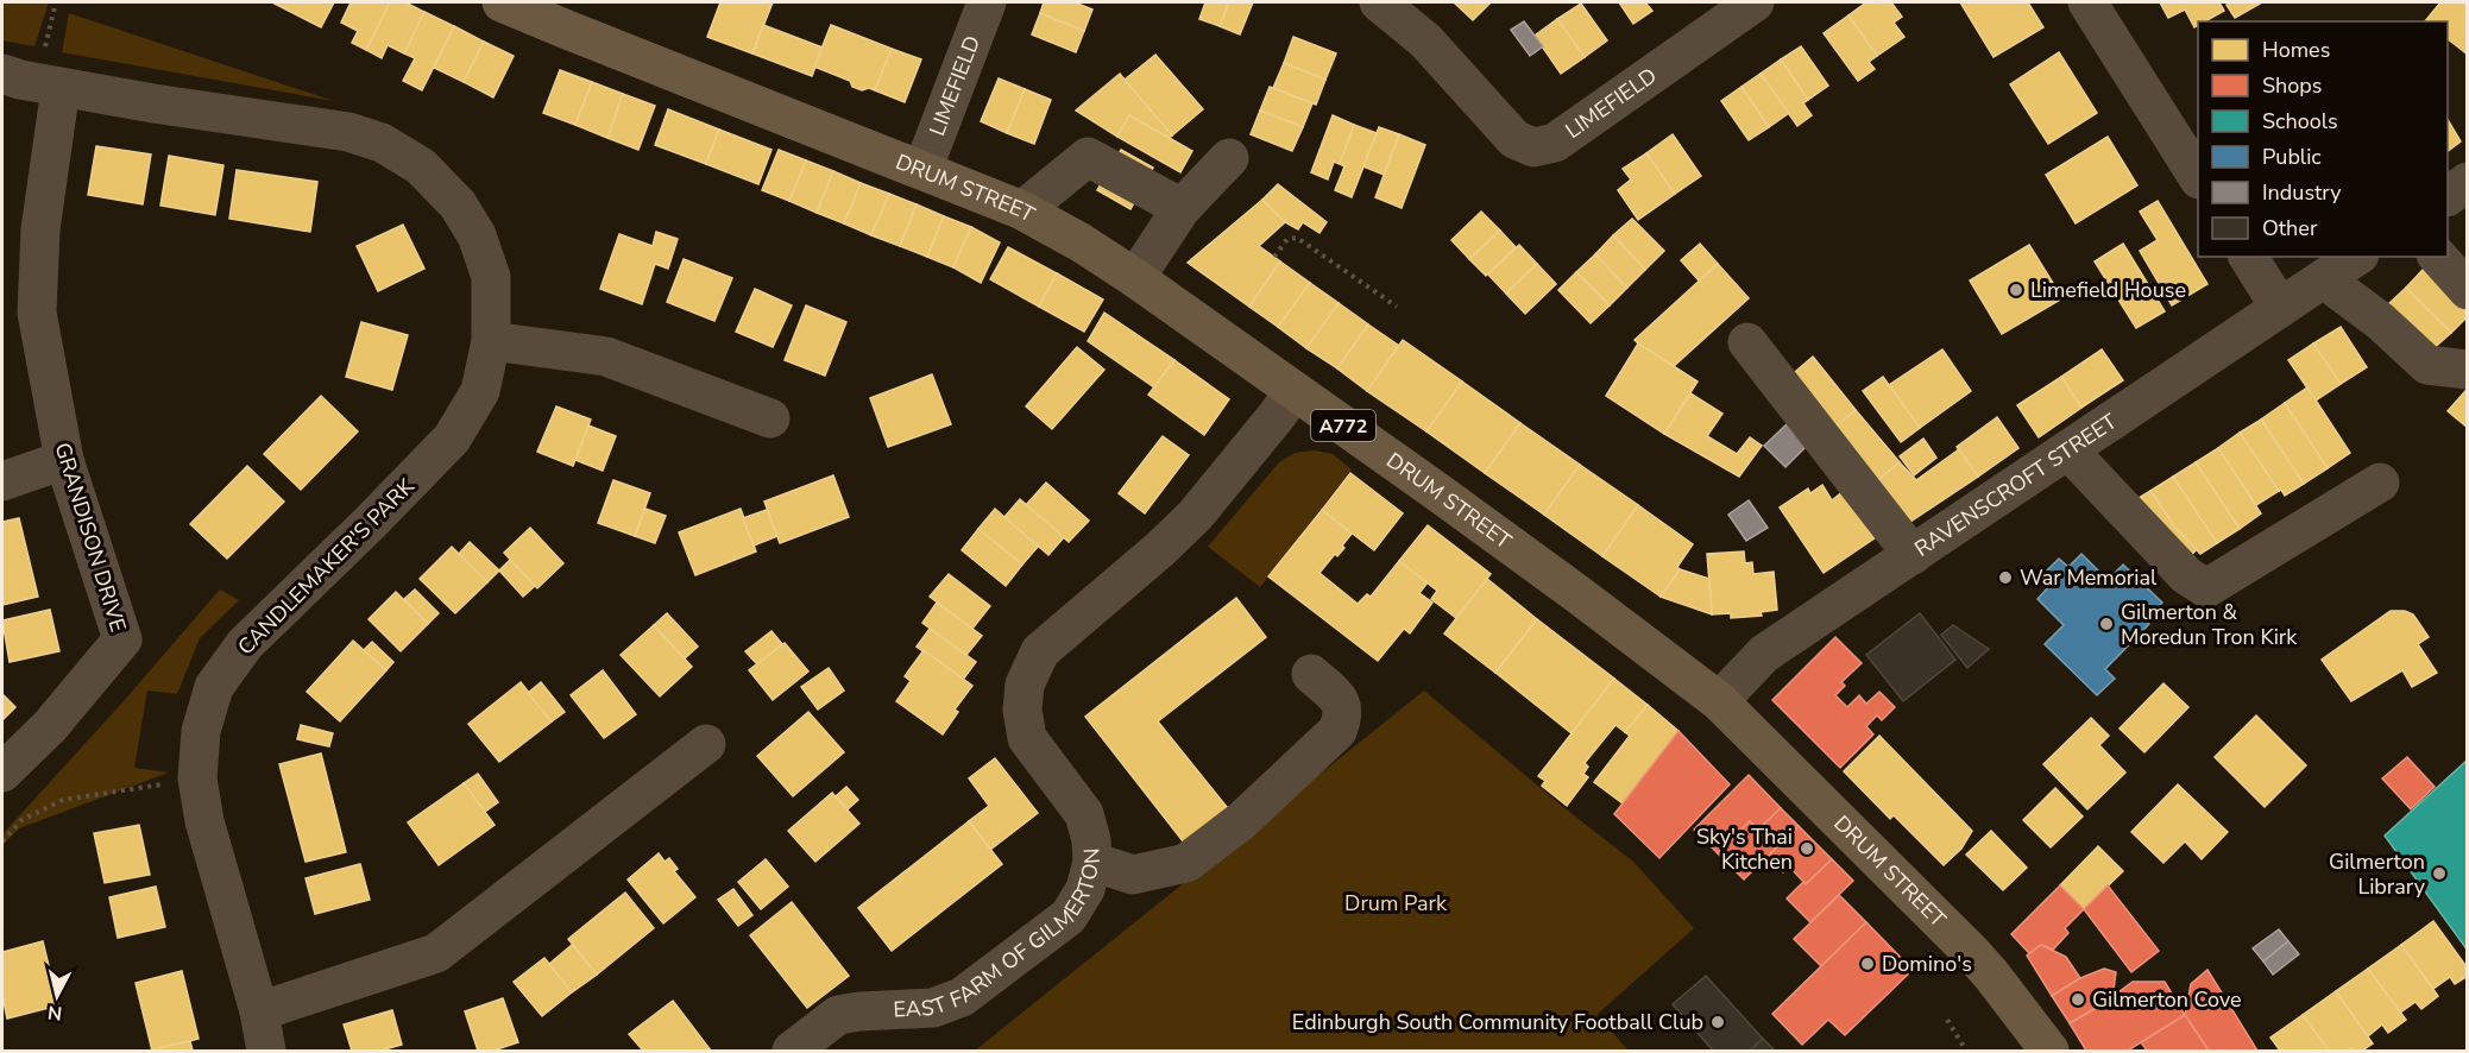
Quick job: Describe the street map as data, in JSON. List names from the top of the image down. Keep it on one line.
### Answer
{"streets":{"main road":["DRUM STREET","A772"],"street":["LIMEFIELD","RAVENSCROFT STREET","GRANDISON DRIVE","CANDLEMAKER'S PARK","EAST FARM OF GILMERTON"]},"crossings":[["LIMEFIELD","DRUM STREET"],["DRUM STREET","RAVENSCROFT STREET"],["DRUM STREET","EAST FARM OF GILMERTON"],["GRANDISON DRIVE","CANDLEMAKER'S PARK"]],"parks":["Drum Park"],"places":["Limefield House","War Memorial","Gilmerton & Moredun Tron Kirk","Sky's Thai Kitchen","Gilmerton Library","Domino's","Gilmerton Cove","Edinburgh South Community Football Club"],"legend":["Homes","Shops","Schools","Public","Industry","Other"],"north":"bottom"}
